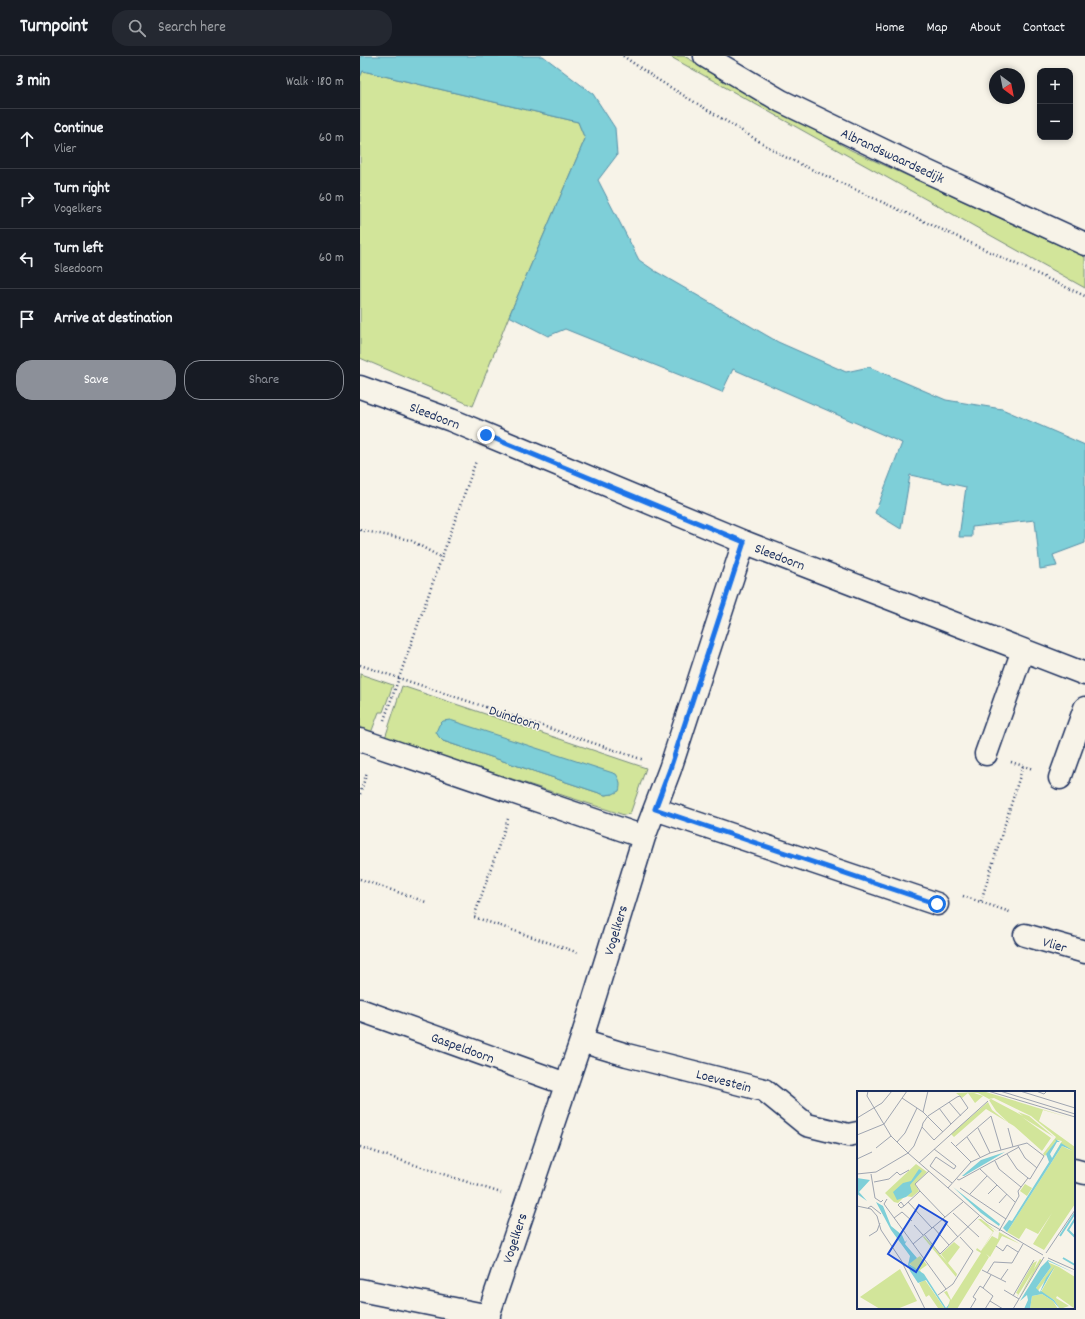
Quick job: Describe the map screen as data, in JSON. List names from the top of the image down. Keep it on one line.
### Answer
{"streets":{"street":["Albrandswaardsedijk","Sleedoorn","Vogelkers","Vlier","Gaspeldoorn","Loevestein"],"path":["Duindoorn"]},"crossings":[["Sleedoorn","Vogelkers"],["Duindoorn","Vogelkers"],["Vogelkers","Gaspeldoorn"],["Vogelkers","Loevestein"]],"north":"bottom right","page":{"header":"Turnpoint","search":"Search here","nav":["Home","Map","About","Contact"],"heading":["3 min","Walk · 180 m"],"map_buttons":["+","−"],"list":[["Continue","Vlier","60 m"],["Turn right","Vogelkers","60 m"],["Turn left","Sleedoorn","60 m"],"Arrive at destination"],"buttons":["Save","Share"]}}
